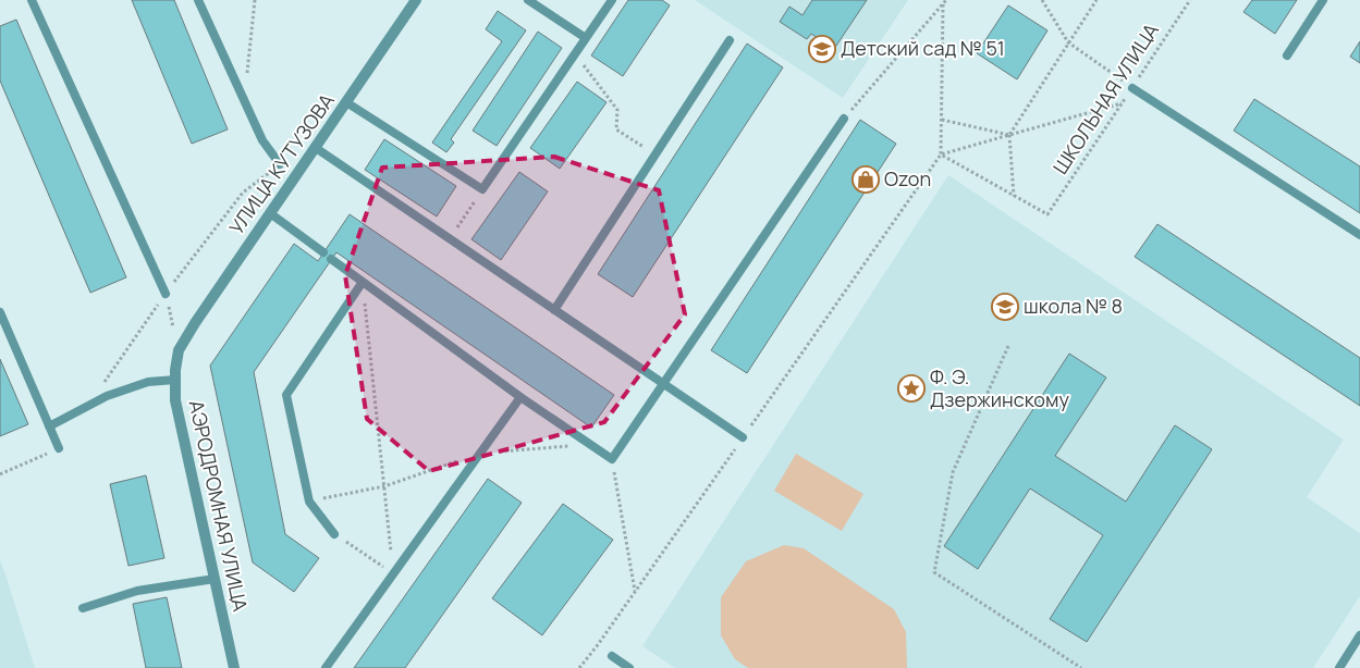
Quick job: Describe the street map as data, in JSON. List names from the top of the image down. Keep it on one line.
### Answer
{"streets":{"street":["УЛИЦА КУТУЗОВА","АЭРОДРОМНАЯ УЛИЦА"],"path":["ШКОЛЬНАЯ УЛИЦА"]},"crossings":[["УЛИЦА КУТУЗОВА","АЭРОДРОМНАЯ УЛИЦА"]],"places":{"school or university":["Детский сад № 51","школа № 8"],"shop":["Ozon"],"place":["Ф. Э. Дзержинскому"]}}
